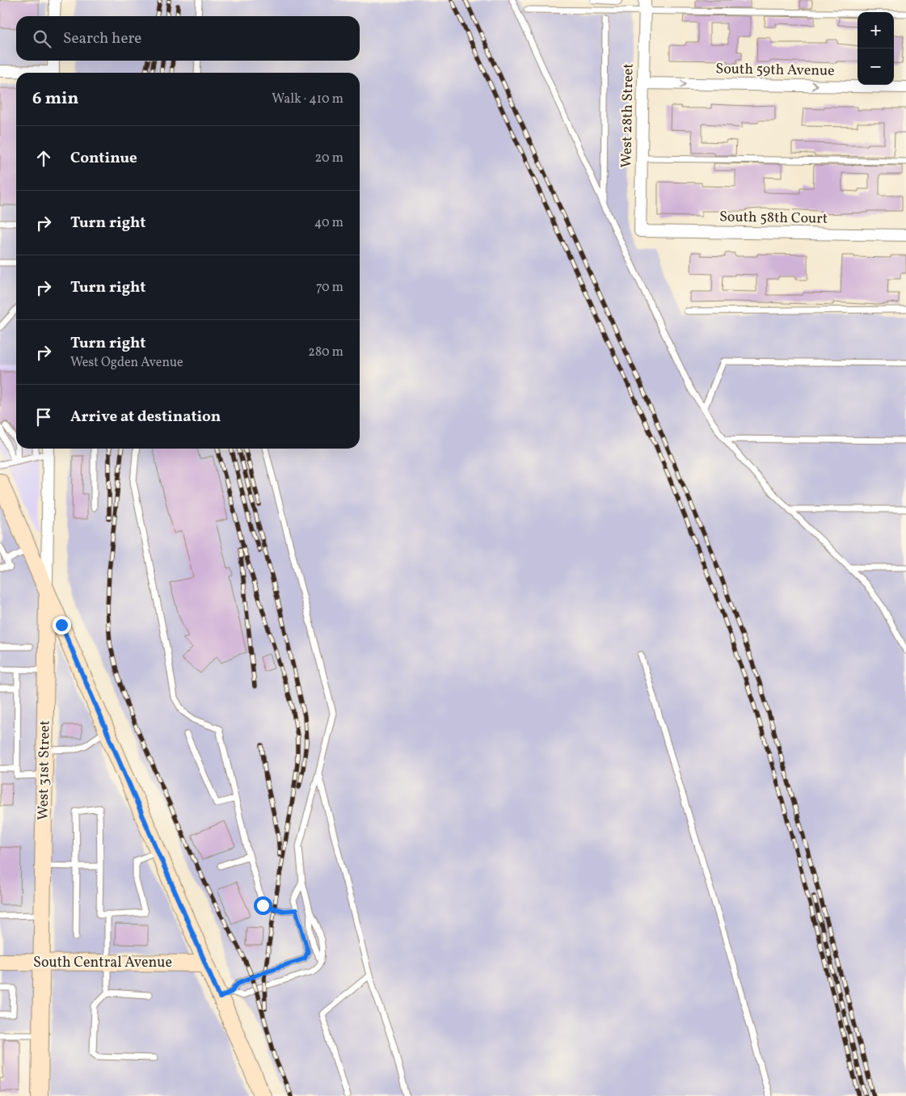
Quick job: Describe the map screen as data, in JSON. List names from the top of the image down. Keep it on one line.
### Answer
{"streets":{"main road":["West 31st Street","South Central Avenue"],"street":["South 59th Avenue","West 28th Street","South 58th Court"]},"crossings":[["South 59th Avenue","West 28th Street"],["West 28th Street","South 58th Court"],["West 31st Street","South Central Avenue"]],"one_way":["South 59th Avenue"],"page":{"map_buttons":["+","−"],"search":"Search here","heading":["6 min","Walk · 410 m"],"list":[["Continue","20 m"],["Turn right","40 m"],["Turn right","70 m"],["Turn right","West Ogden Avenue","280 m"],"Arrive at destination"]}}
